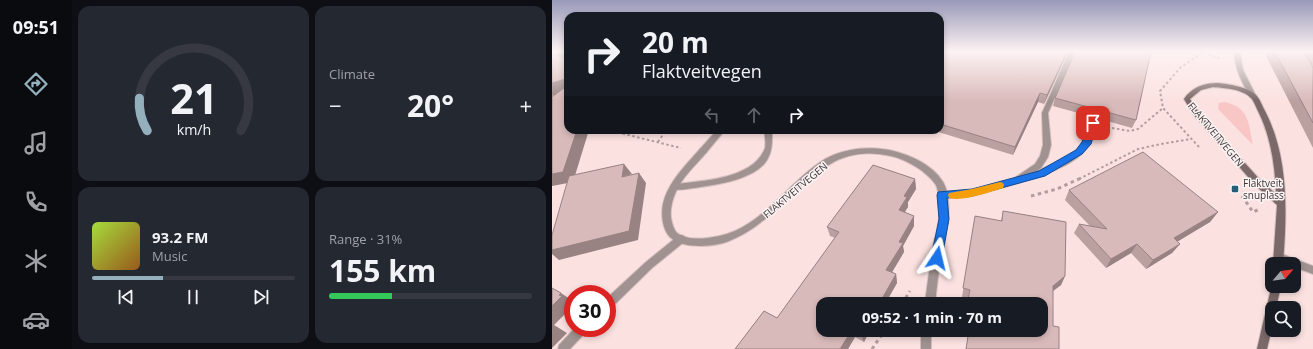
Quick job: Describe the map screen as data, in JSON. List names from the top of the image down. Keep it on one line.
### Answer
{"streets":{"main road":["FLAKTVEITVEGEN"]},"places":{"transit":["Flaktveit snuplass"]},"north":"top right","page":{"tabs":"09:51","tile":["Climate",["Range · 31%","155 km"]],"turn":["20 m","Flaktveitvegen"],"heat":["−","20°","+"],"song":["93.2 FM","Music"],"limit":"30","trip":"09:52 · 1 min · 70 m","gauge":["21","km/h"]}}
